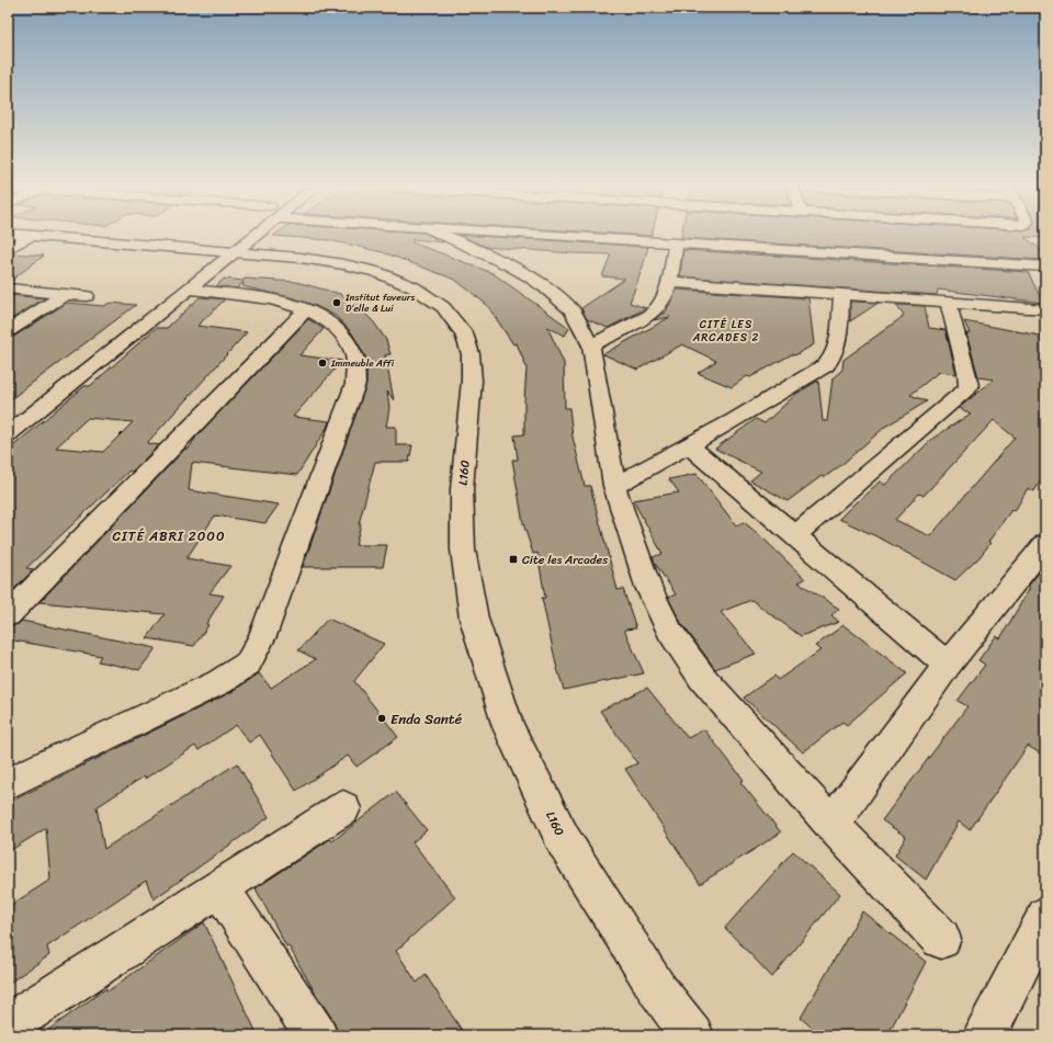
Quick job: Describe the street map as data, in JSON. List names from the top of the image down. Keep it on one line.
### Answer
{"streets":{"street":["L160"]},"districts":["CITÉ LES ARCADES 2","CITÉ ABRI 2000"],"places":{"other":["Institut faveurs D’elle & Lui","Immeuble Affi","Enda Santé"],"transit":["Cite les Arcades"]}}
